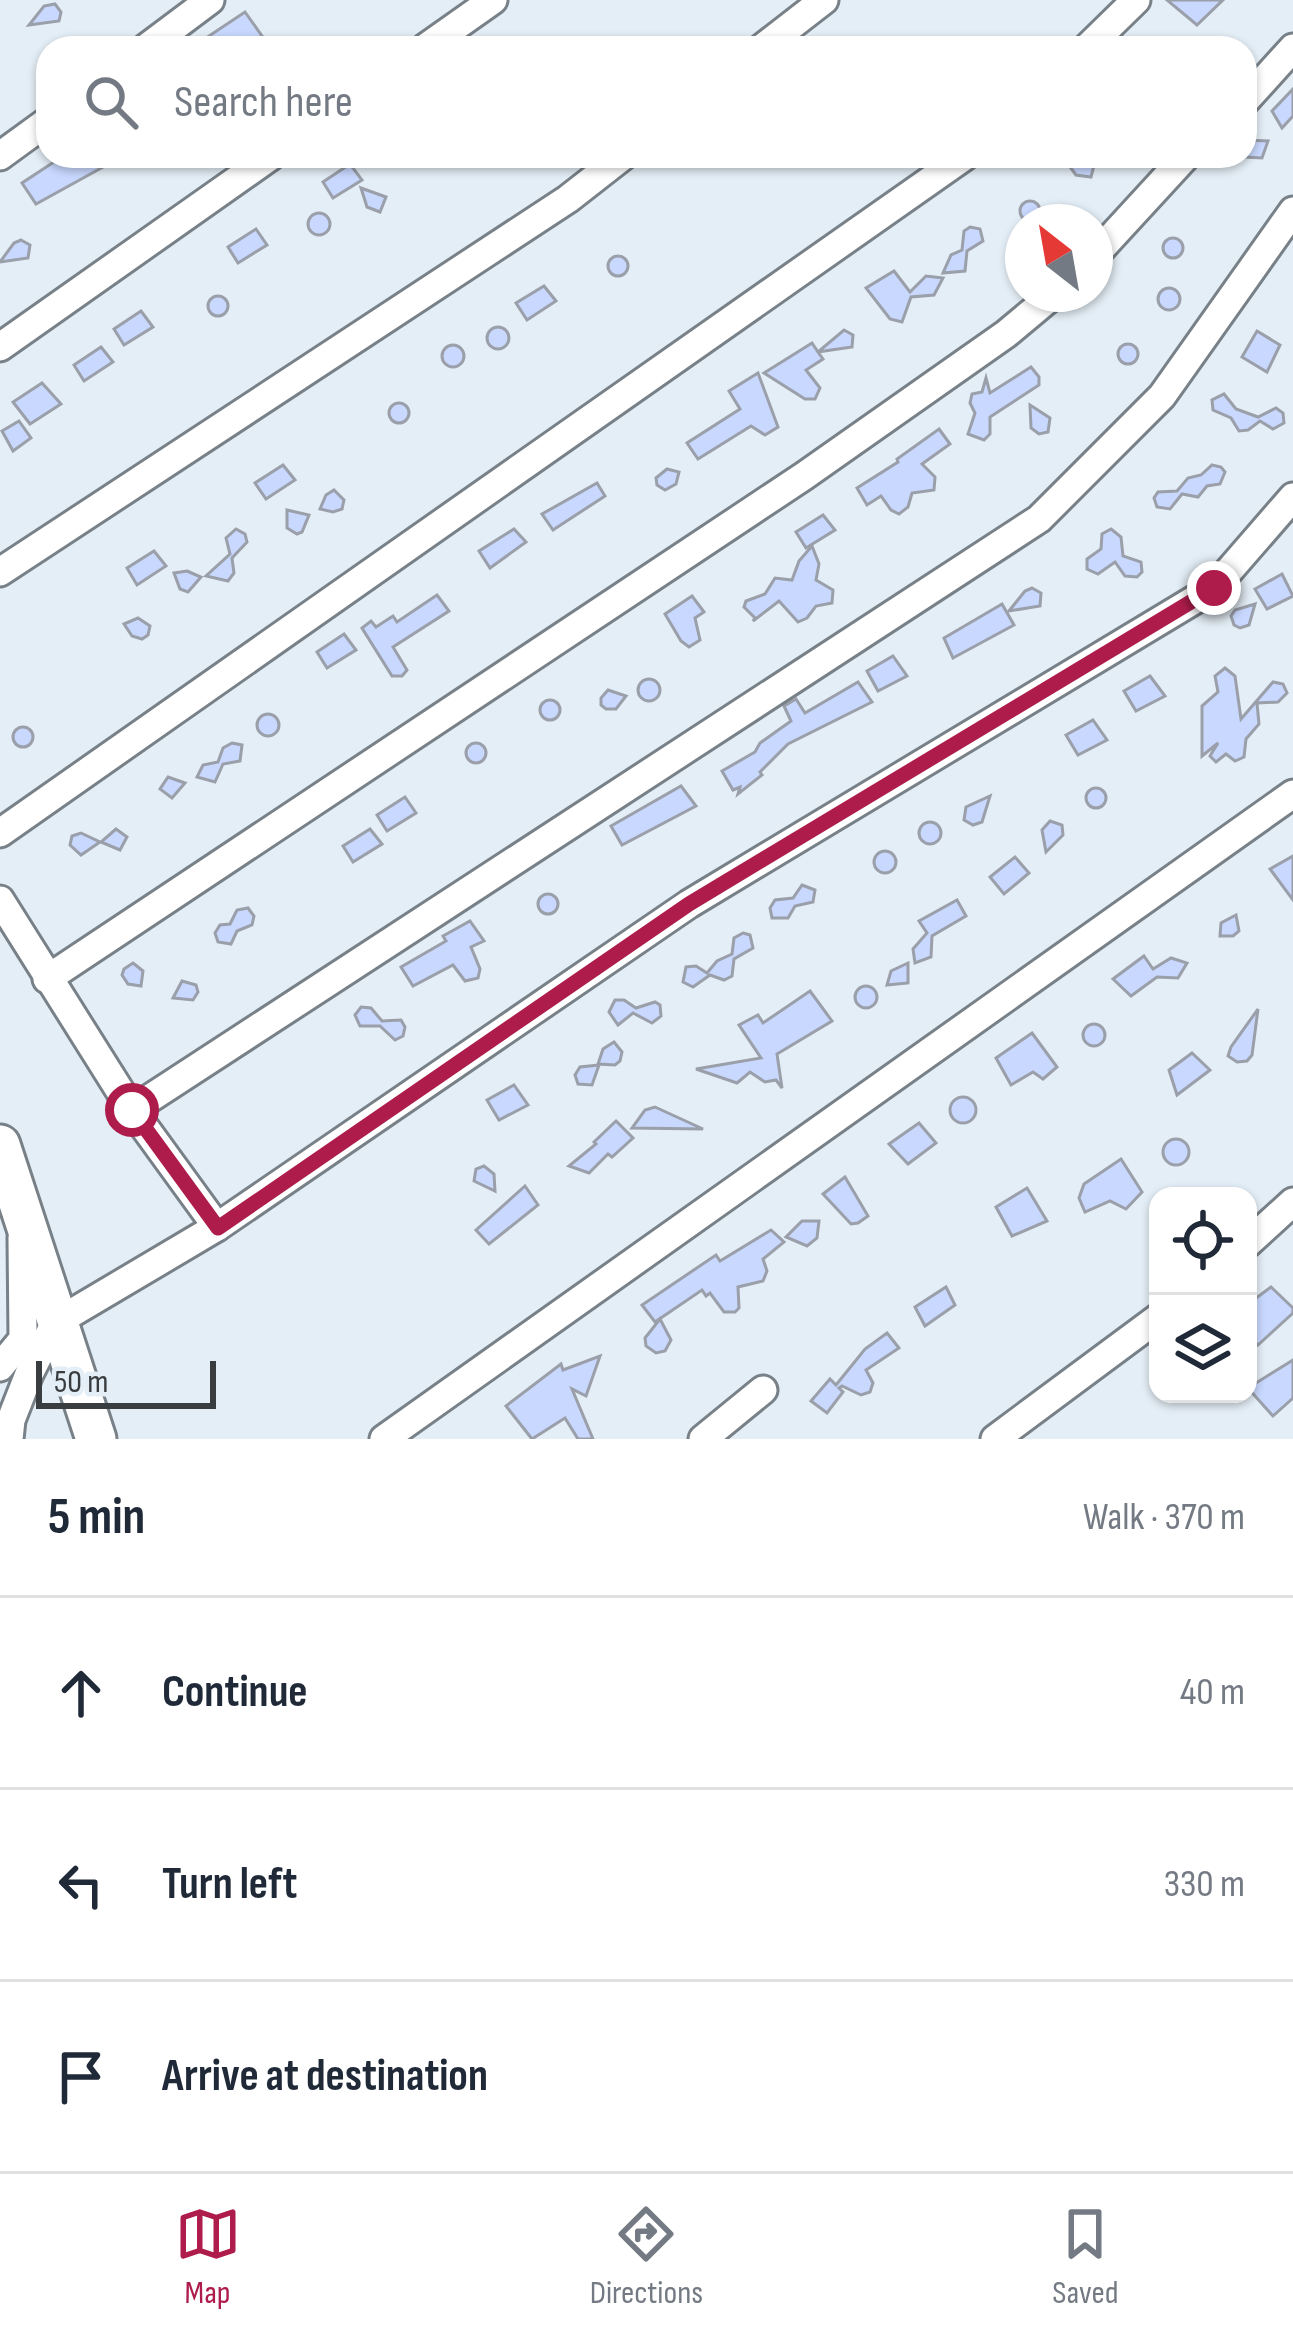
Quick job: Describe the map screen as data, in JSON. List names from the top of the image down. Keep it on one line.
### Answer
{"scale_bar":"50 m","north":"top left","page":{"search":"Search here","scale":"50 m","heading":["5 min","Walk · 370 m"],"list":[["Continue","40 m"],["Turn left","330 m"],"Arrive at destination"],"nav":["Map","Directions","Saved"]}}
